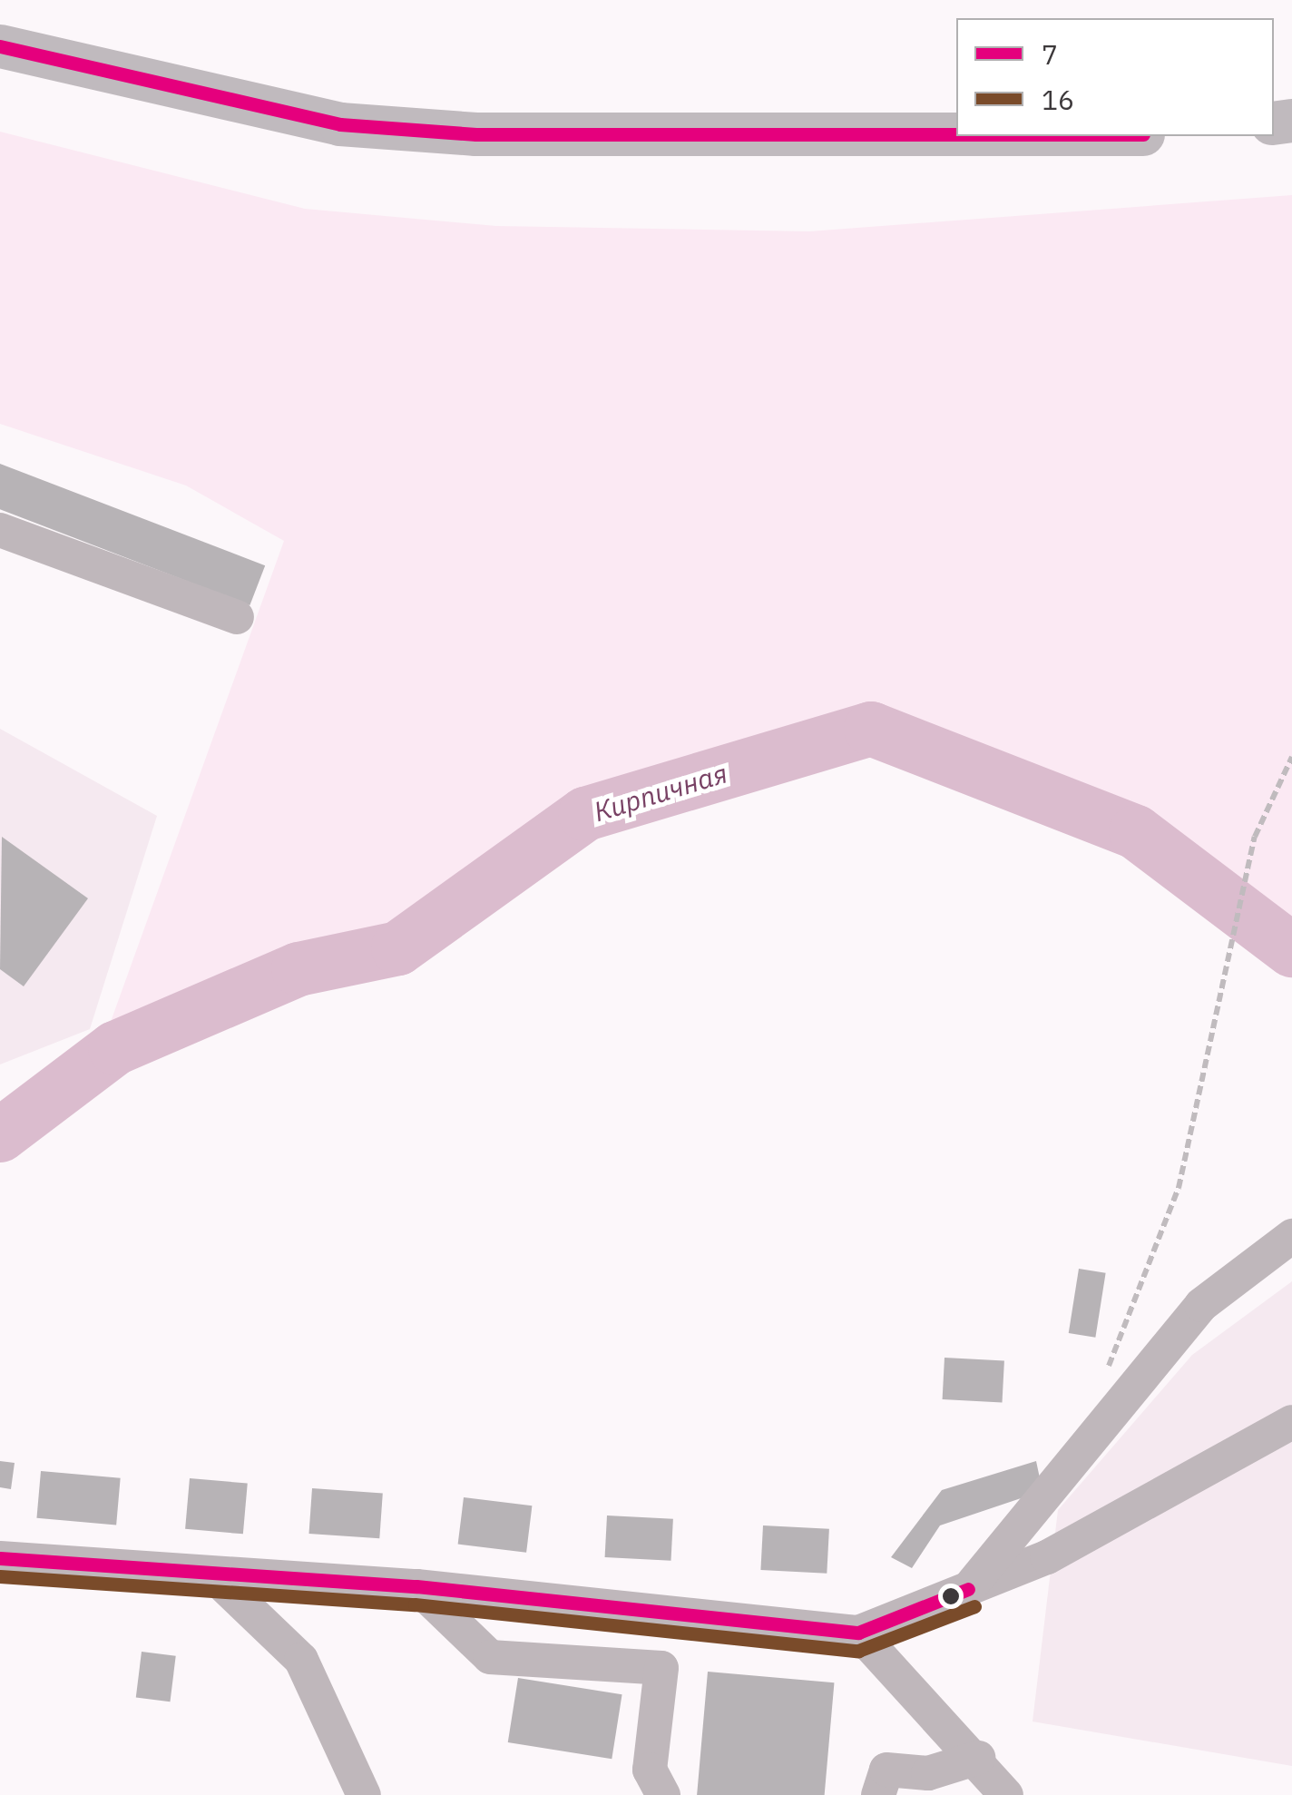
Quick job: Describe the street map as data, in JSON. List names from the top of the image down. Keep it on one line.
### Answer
{"water":["Кирпичная"],"lines":["transit line 7","transit line 16"],"legend":["7","16"]}
